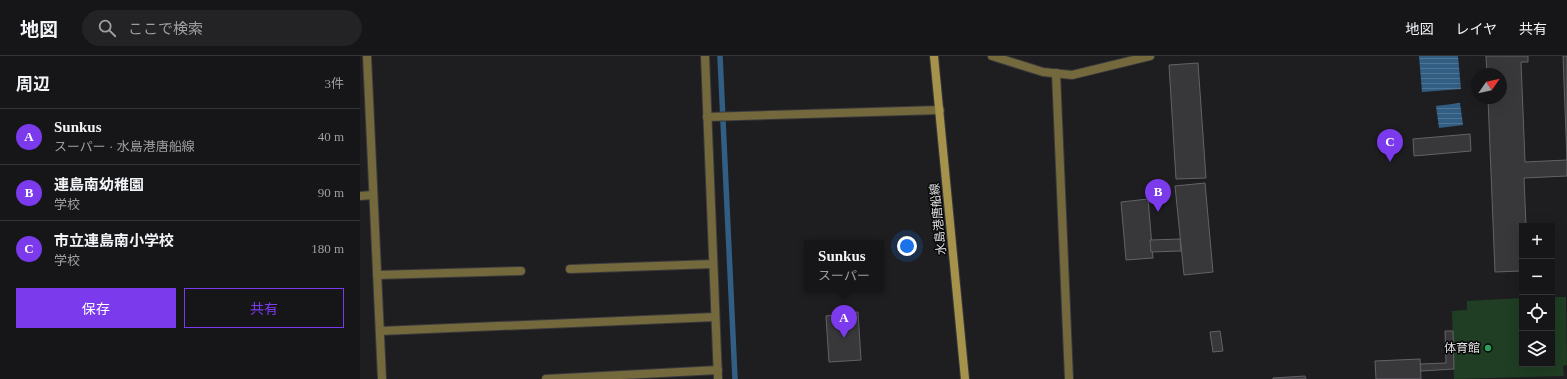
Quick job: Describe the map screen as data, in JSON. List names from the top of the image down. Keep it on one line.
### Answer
{"streets":{"main road":["水島港唐船線"]},"places":["体育館"],"north":"top right","page":{"header":"地図","search":"ここで検索","nav":["地図","レイヤ","共有"],"heading":["周辺","3件"],"list":[{"mark":"A","name":"Sunkus","note":"スーパー · 水島港唐船線","value":"40 m"},{"mark":"B","name":"連島南幼稚園","note":"学校","value":"90 m"},{"mark":"C","name":"市立連島南小学校","note":"学校","value":"180 m"}],"pins":["C","B","A"],"map_buttons":["+","−"],"popup":["Sunkus","スーパー"],"buttons":["保存","共有"]}}
